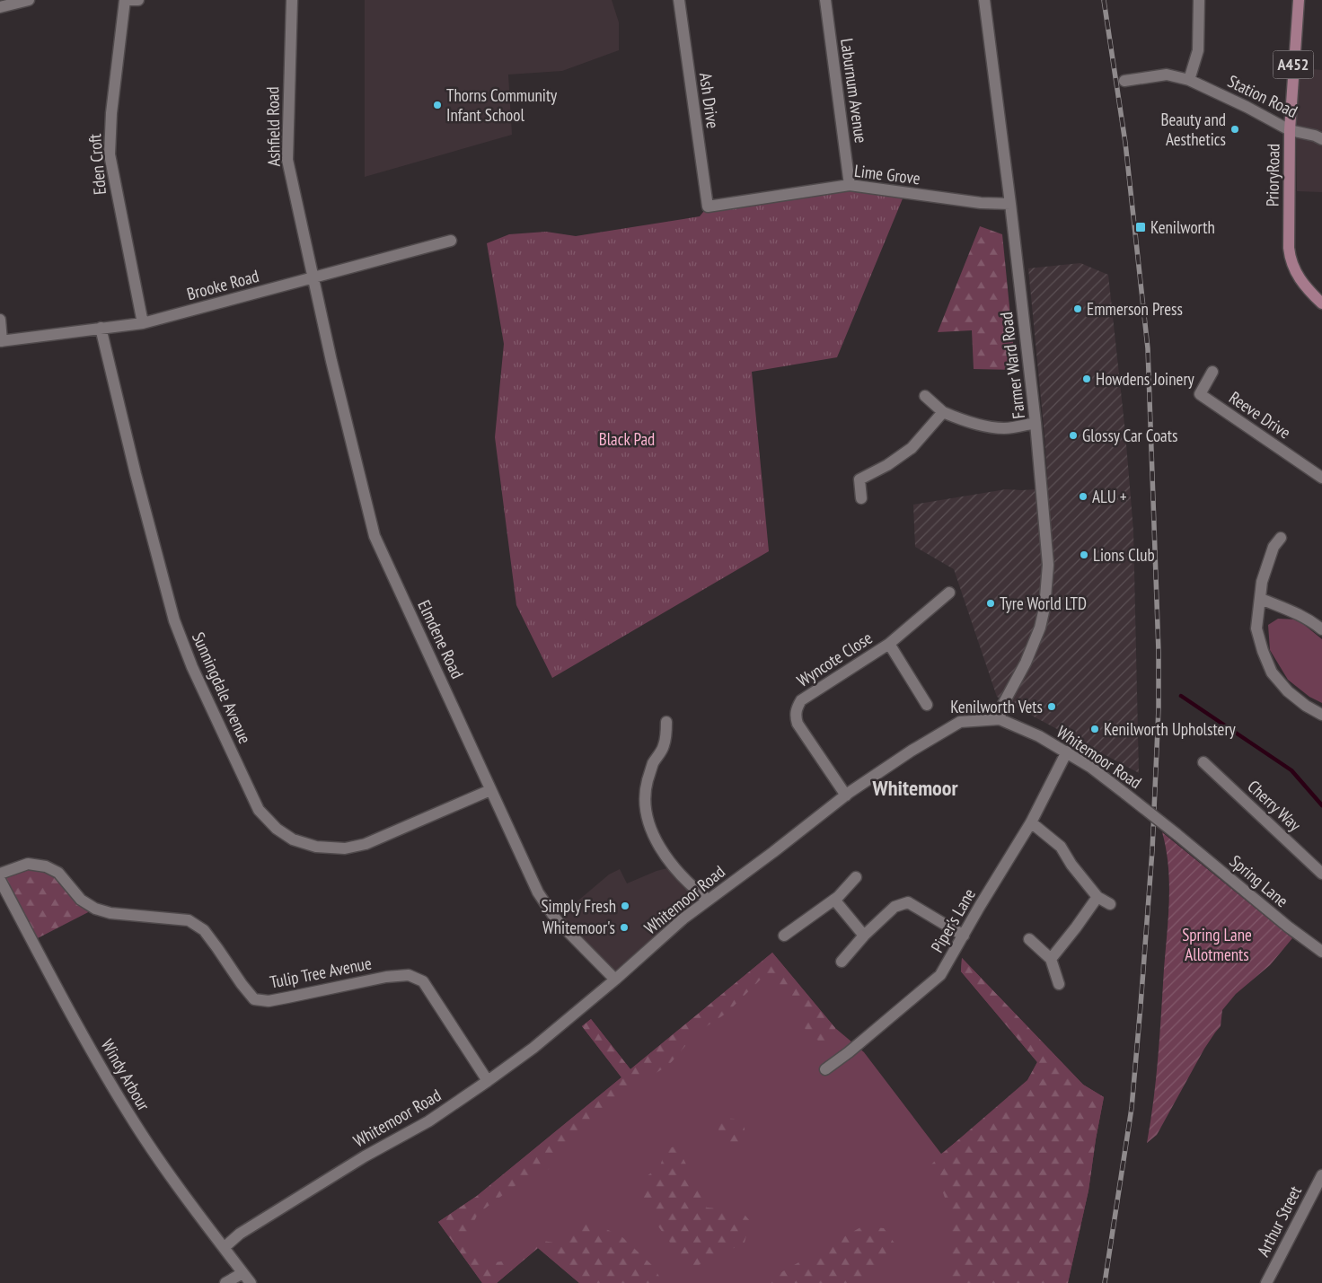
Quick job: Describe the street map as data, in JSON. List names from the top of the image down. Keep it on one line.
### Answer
{"streets":{"main road":["A452","PrioryRoad"],"street":["Laburnum Avenue","Station Road","Ash Drive","Ashfield Road","Eden Croft","Lime Grove","Brooke Road","Farmer Ward Road","Reeve Drive","Elmdene Road","Wyncote Close","Sunningdale Avenue","Whitemoor Road","Cherry Way","Spring Lane","Piper's Lane","Tulip Tree Avenue","Windy Arbour","Arthur Street"]},"crossings":[["A452","Station Road"],["A452","PrioryRoad"],["Laburnum Avenue","Lime Grove"],["Station Road","PrioryRoad"],["Ash Drive","Lime Grove"],["Ashfield Road","Brooke Road"],["Ashfield Road","Elmdene Road"],["Eden Croft","Brooke Road"],["Lime Grove","Farmer Ward Road"],["Brooke Road","Elmdene Road"],["Brooke Road","Sunningdale Avenue"],["Farmer Ward Road","Whitemoor Road"],["Elmdene Road","Sunningdale Avenue"],["Elmdene Road","Whitemoor Road"],["Wyncote Close","Whitemoor Road"],["Whitemoor Road","Spring Lane"],["Whitemoor Road","Piper's Lane"],["Whitemoor Road","Tulip Tree Avenue"],["Whitemoor Road","Windy Arbour"]],"districts":["Whitemoor"],"parks":["Black Pad","Spring Lane Allotments"],"places":{"other":["Thorns Community Infant School","Beauty and Aesthetics","Emmerson Press","Howdens Joinery","Glossy Car Coats","ALU +","Lions Club","Tyre World LTD","Kenilworth Vets","Kenilworth Upholstery","Simply Fresh","Whitemoor's"],"transit":["Kenilworth"]}}
